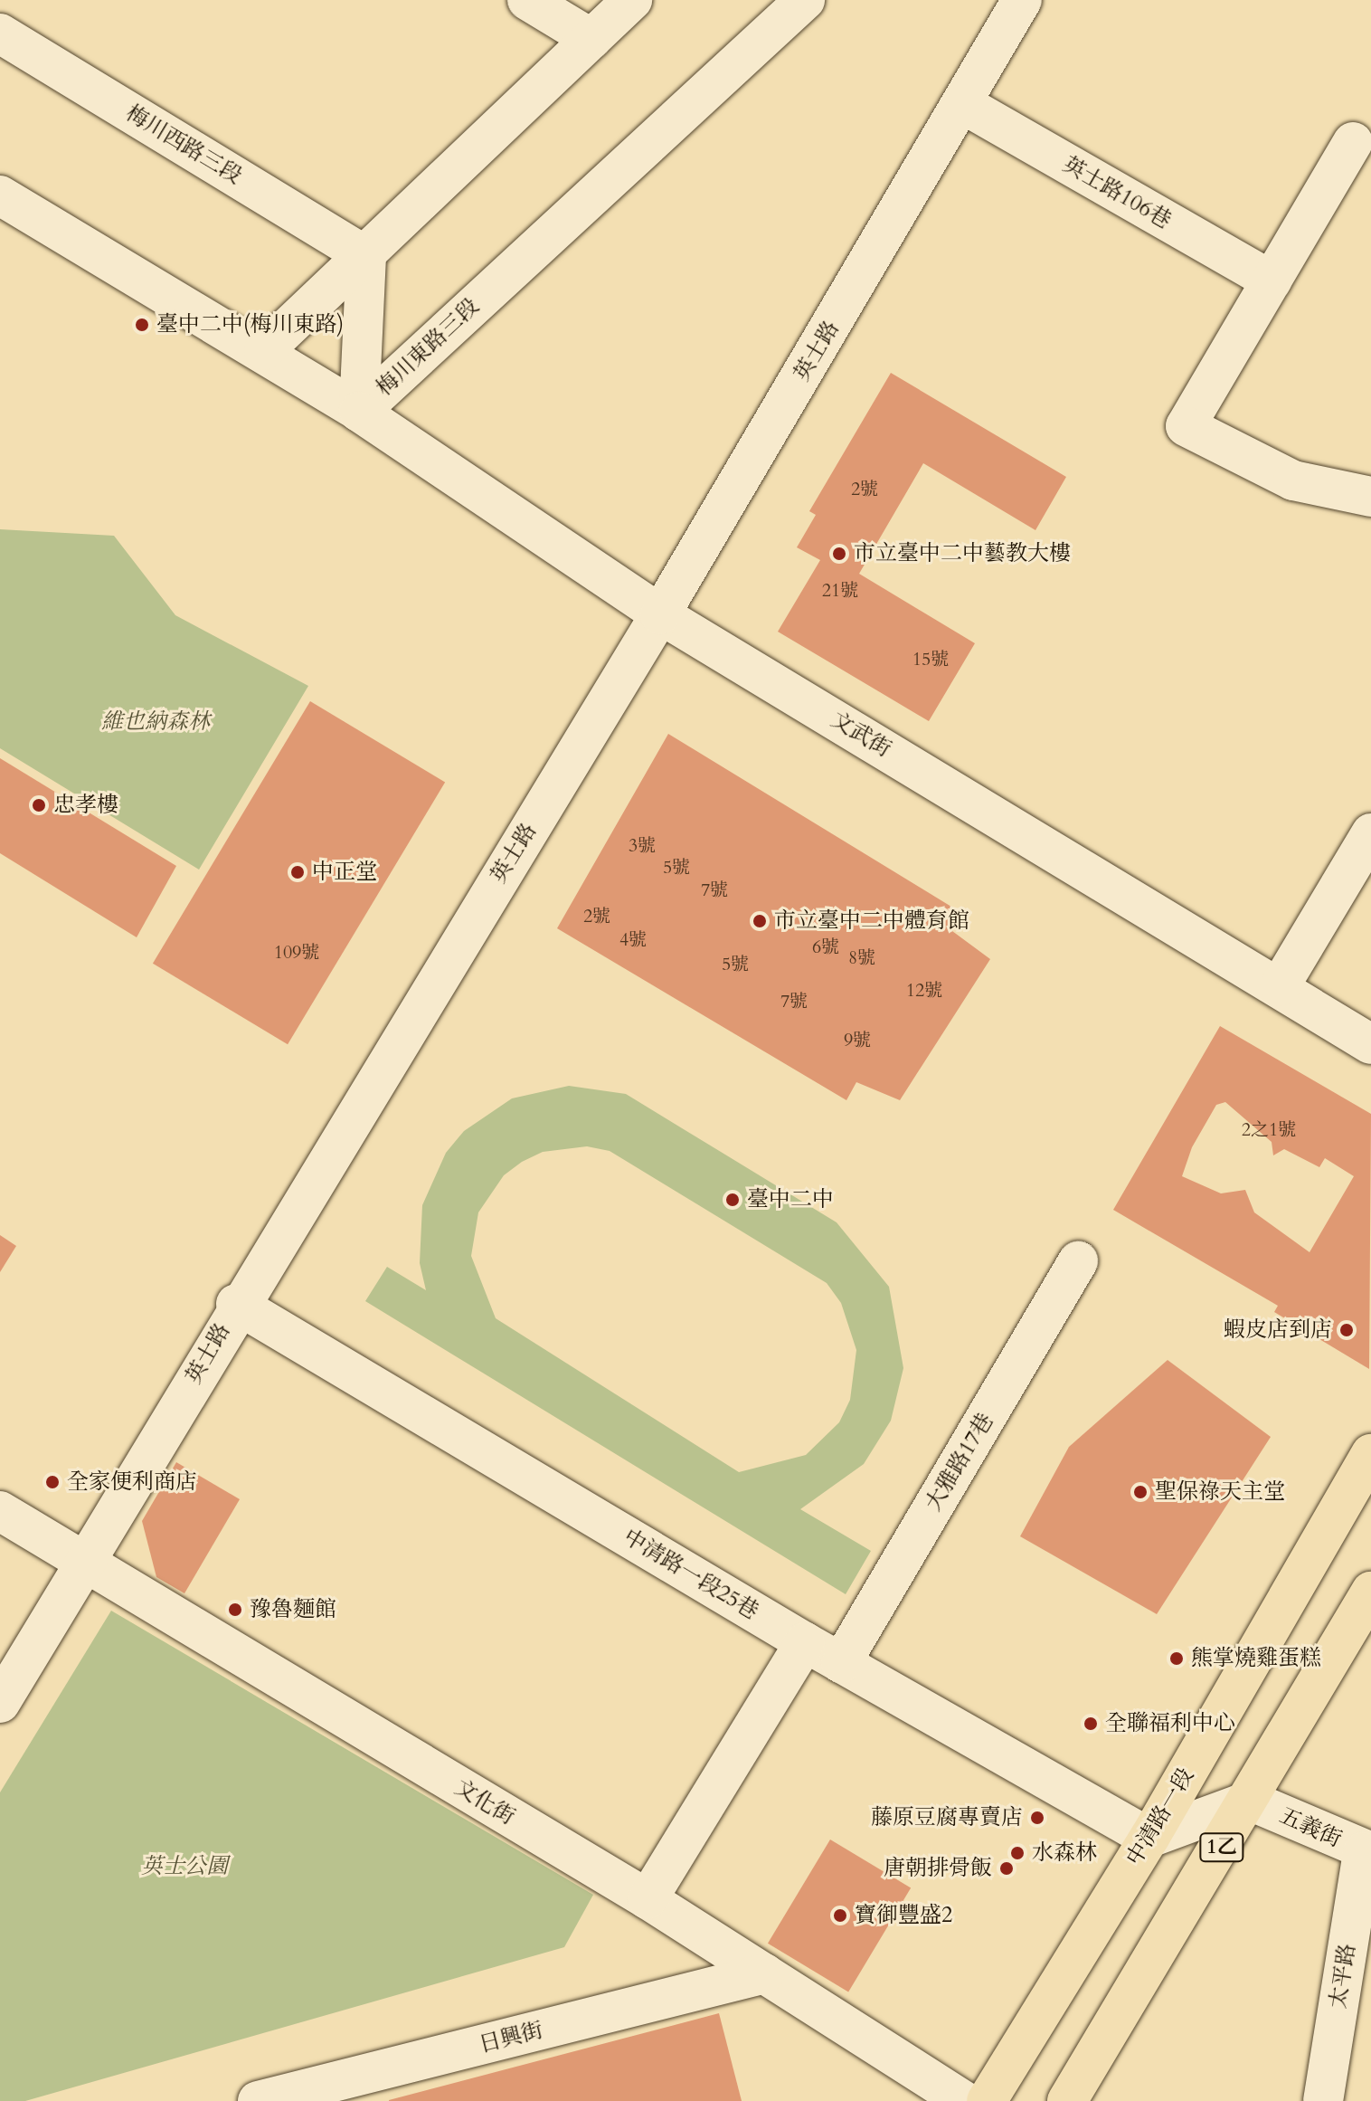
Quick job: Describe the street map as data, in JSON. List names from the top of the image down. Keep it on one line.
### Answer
{"streets":{"main road":["中清路一段","1乙"],"street":["梅川西路三段","英士路106巷","梅川東路三段","英士路","文武街","大雅路17巷","中清路一段25巷","文化街","五義街","太平路","日興街"]},"crossings":[["英士路106巷","英士路"],["梅川東路三段","文武街"],["英士路","文武街"],["英士路","中清路一段25巷"],["英士路","文化街"],["大雅路17巷","中清路一段25巷"],["中清路一段25巷","中清路一段"],["文化街","日興街"],["五義街","1乙"],["五義街","太平路"]],"parks":["維也納森林","英士公園"],"places":["臺中二中(梅川東路)","市立臺中二中藝教大樓","忠孝樓","中正堂","市立臺中二中體育館","臺中二中","蝦皮店到店","全家便利商店","聖保祿天主堂","豫魯麵館","熊掌燒雞蛋糕","全聯福利中心","藤原豆腐專賣店","水森林","唐朝排骨飯","寶御豐盛2"],"house_numbers":["2號","21號","15號","3號","5號","7號","2號","4號","6號","109號","8號","5號","12號","7號","9號","2之1號"]}
